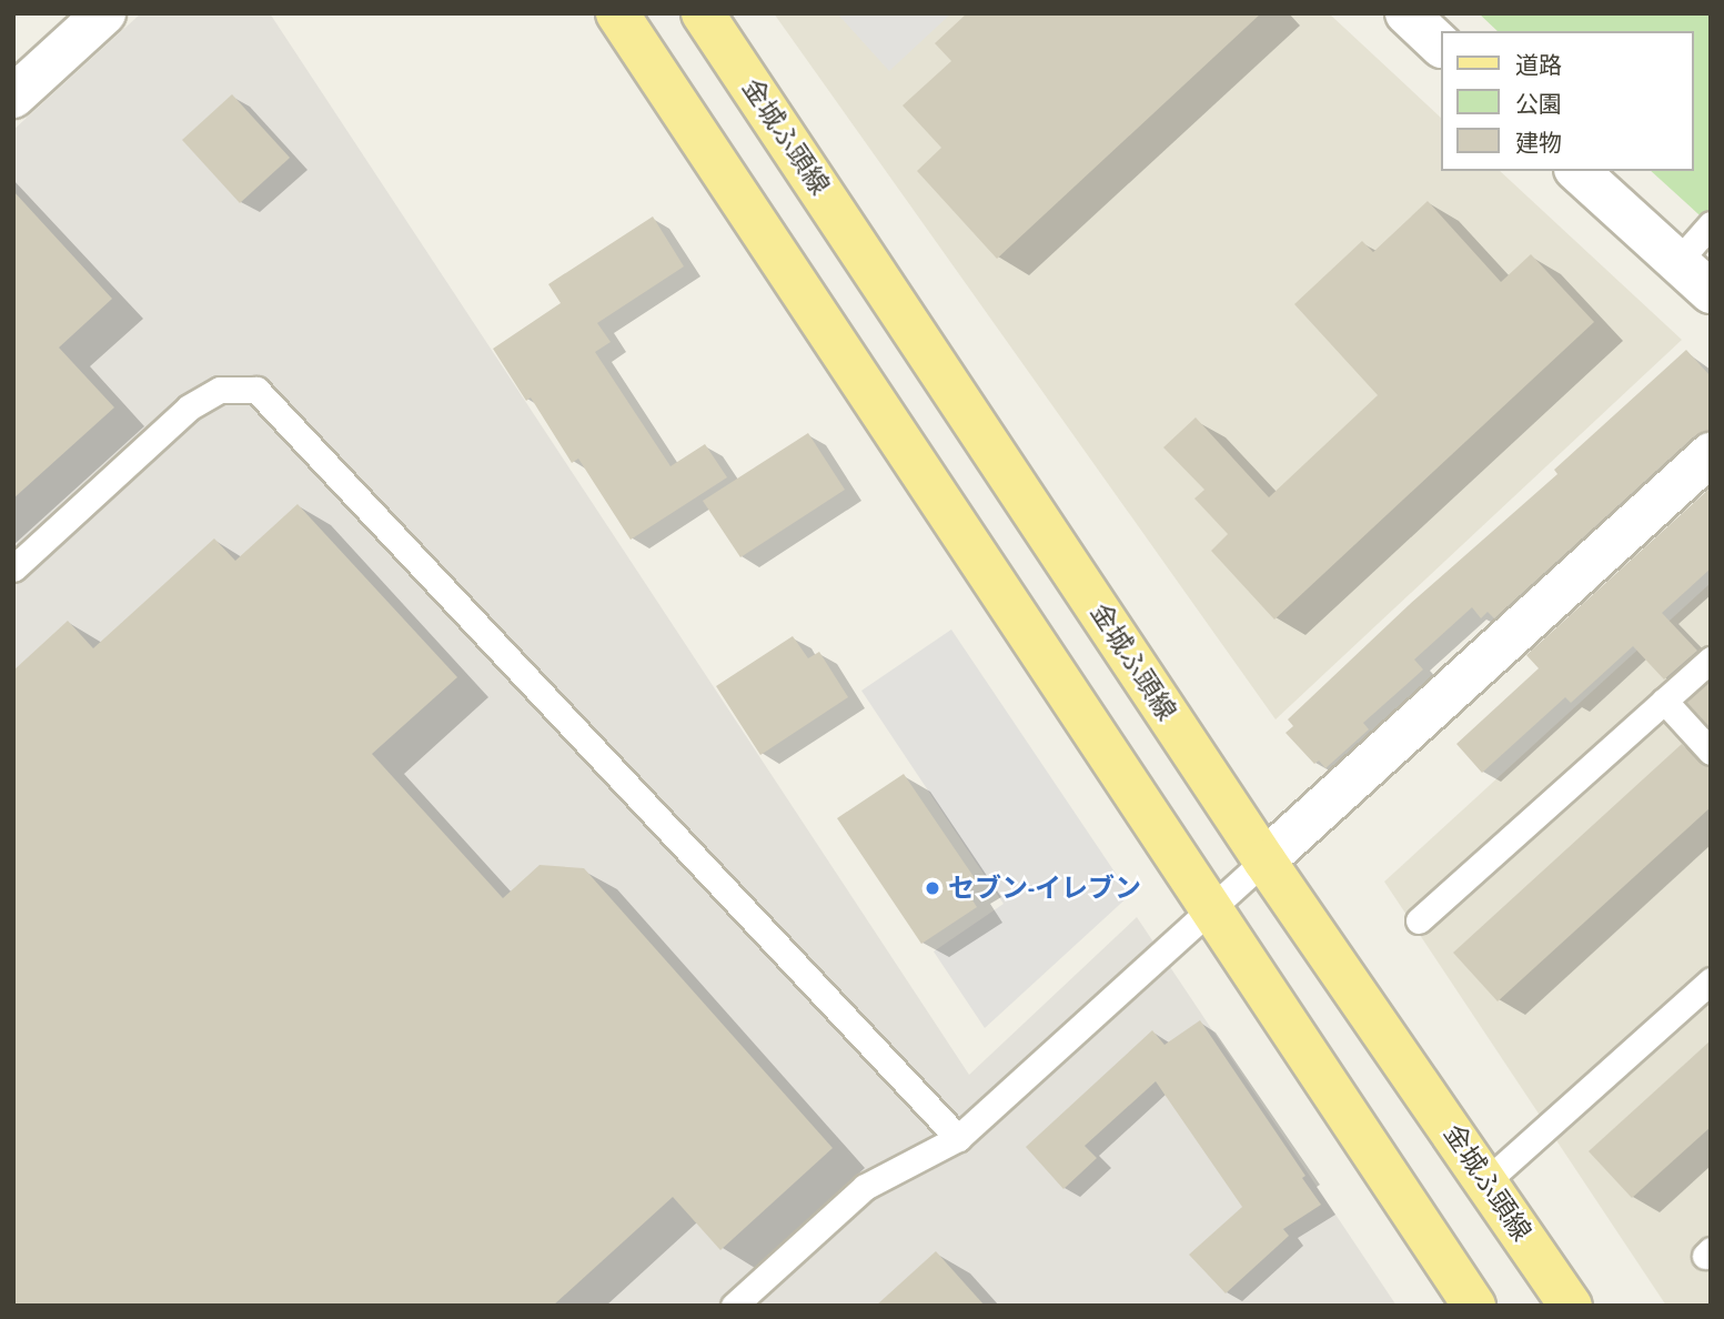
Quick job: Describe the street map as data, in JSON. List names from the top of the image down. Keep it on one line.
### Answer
{"streets":{"main road":["金城ふ頭線"]},"places":["セブン-イレブン"],"legend":["道路","公園","建物"]}
